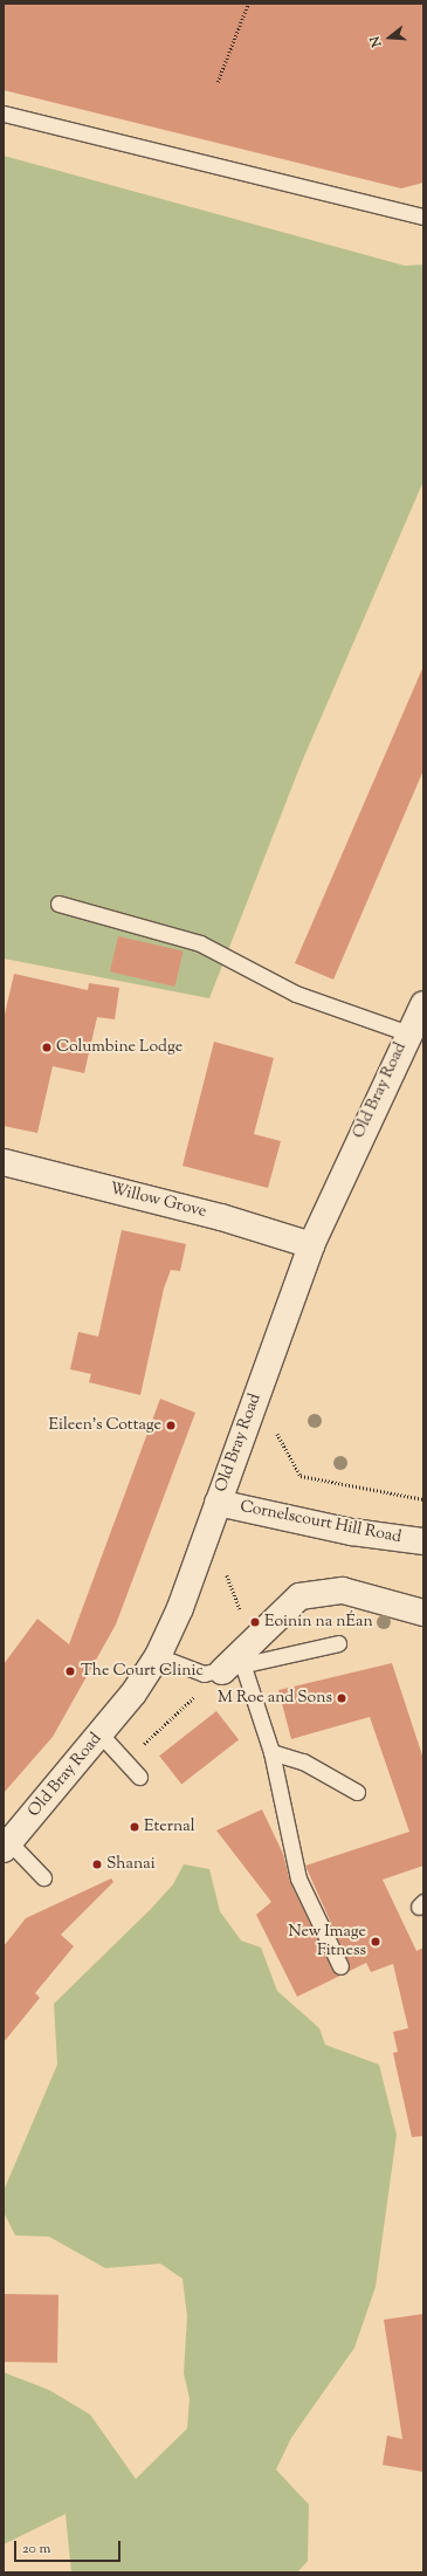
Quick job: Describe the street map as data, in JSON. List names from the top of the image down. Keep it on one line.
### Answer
{"streets":{"street":["Old Bray Road","Willow Grove","Cornelscourt Hill Road"]},"crossings":[["Old Bray Road","Willow Grove"],["Old Bray Road","Cornelscourt Hill Road"]],"places":["Columbine Lodge","Eileen's Cottage","Eoinín na nÉan","The Court Clinic","M Roe and Sons","Eternal","Shanai","New Image Fitness"],"scale_bar":"20 m","north":"left"}
